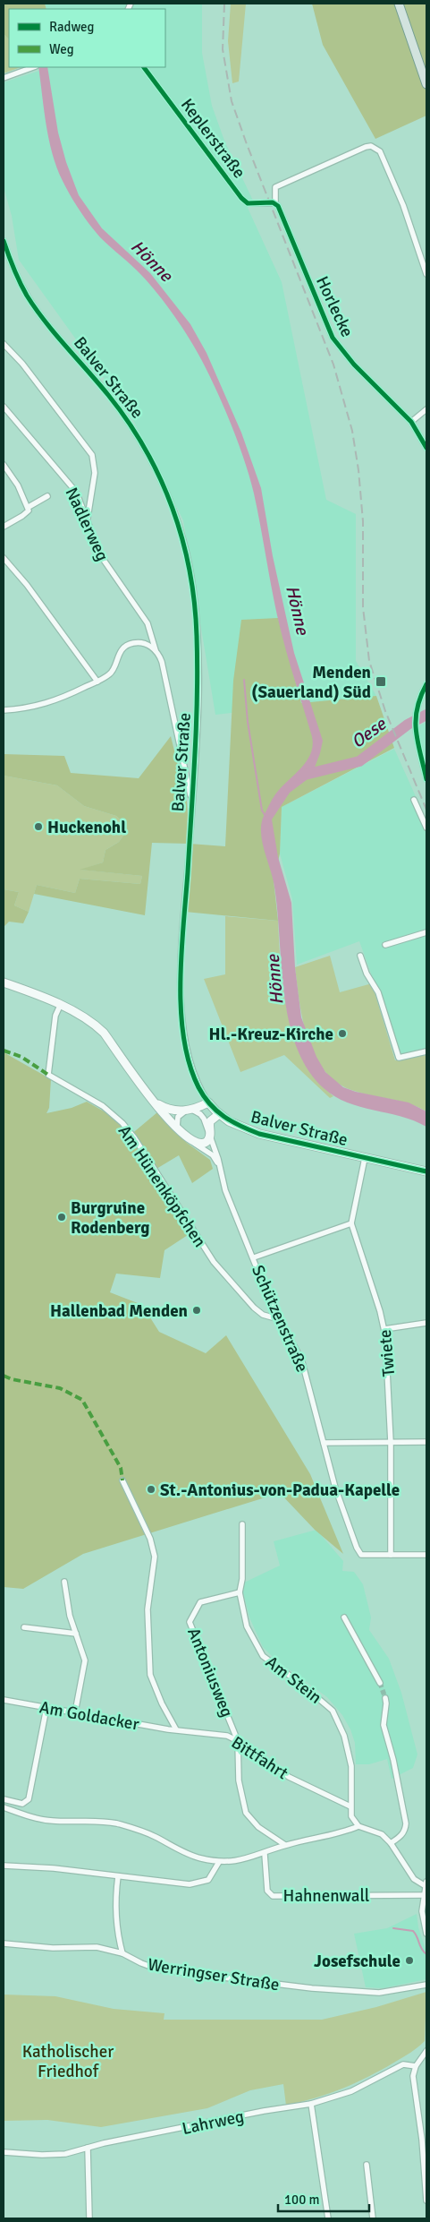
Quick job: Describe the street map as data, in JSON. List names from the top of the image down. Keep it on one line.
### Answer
{"streets":{"street":["Keplerstraße","Horlecke","Balver Straße","Nadlerweg","Am Hünenköpfchen","Schützenstraße","Twiete","Antoniusweg","Am Stein","Am Goldacker","Bittfahrt","Hahnenwall","Werringser Straße","Lahrweg"]},"crossings":[["Keplerstraße","Horlecke"],["Balver Straße","Nadlerweg"],["Balver Straße","Twiete"],["Am Hünenköpfchen","Schützenstraße"],["Schützenstraße","Twiete"],["Antoniusweg","Am Stein"],["Antoniusweg","Bittfahrt"],["Am Stein","Bittfahrt"],["Am Goldacker","Bittfahrt"]],"water":["Hönne","Oese"],"parks":["Katholischer Friedhof"],"places":{"transit":["Menden (Sauerland) Süd"],"other":["Huckenohl","Hl.-Kreuz-Kirche","Burgruine Rodenberg","Hallenbad Menden","St.-Antonius-von-Padua-Kapelle","Josefschule"]},"legend":["Radweg","Weg"],"scale_bar":"100 m"}
